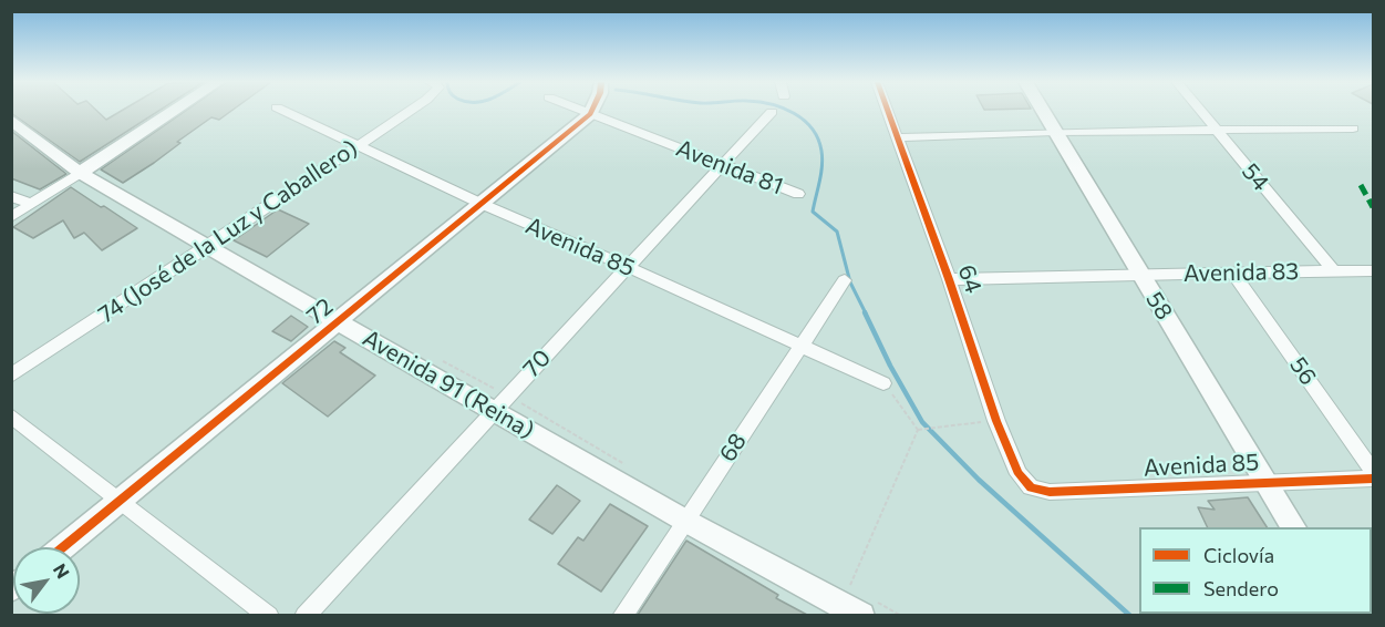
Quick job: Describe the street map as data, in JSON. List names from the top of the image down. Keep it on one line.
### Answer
{"streets":{"street":["Avenida 81","54","74 (José de la Luz y Caballero)","Avenida 85","Avenida 83","64","58","72","70","56","Avenida 91 (Reina)","68"]},"crossings":[["Avenida 81","72"],["Avenida 81","70"],["54","Avenida 83"],["74 (José de la Luz y Caballero)","Avenida 85"],["74 (José de la Luz y Caballero)","Avenida 91 (Reina)"],["Avenida 85","64"],["Avenida 85","58"],["Avenida 85","72"],["Avenida 85","70"],["Avenida 85","68"],["Avenida 83","64"],["Avenida 83","58"],["Avenida 83","56"],["72","Avenida 91 (Reina)"],["70","Avenida 91 (Reina)"],["Avenida 91 (Reina)","68"]],"legend":["Ciclovía","Sendero"],"north":"top right"}
